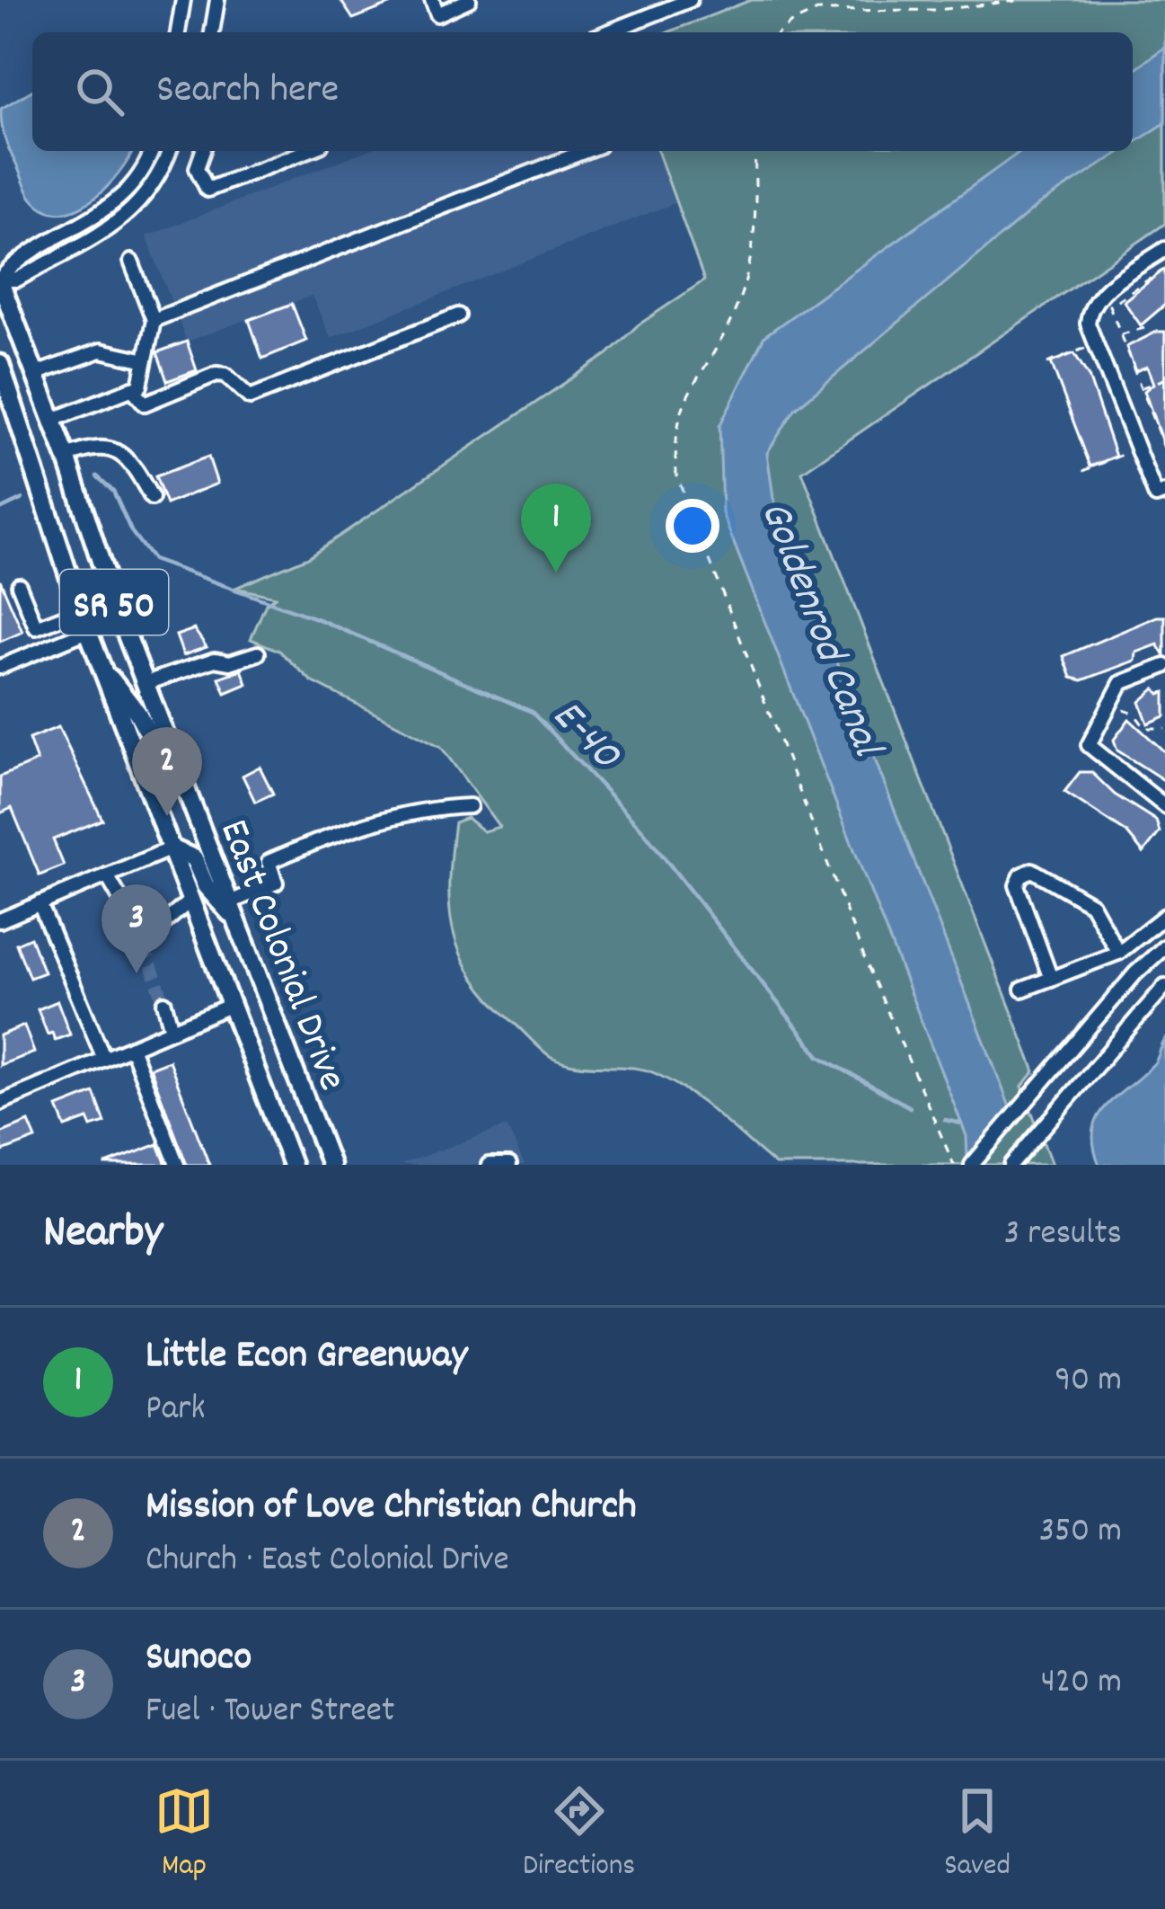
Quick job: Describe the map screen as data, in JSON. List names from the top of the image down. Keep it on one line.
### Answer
{"streets":{"highway":["SR 50","East Colonial Drive"]},"water":["Goldenrod Canal","E-40"],"page":{"search":"Search here","pins":["1","2","3"],"heading":["Nearby","3 results"],"list":[{"mark":"1","name":"Little Econ Greenway","note":"Park","value":"90 m"},{"mark":"2","name":"Mission of Love Christian Church","note":"Church · East Colonial Drive","value":"350 m"},{"mark":"3","name":"Sunoco","note":"Fuel · Tower Street","value":"420 m"}],"nav":["Map","Directions","Saved"]}}
